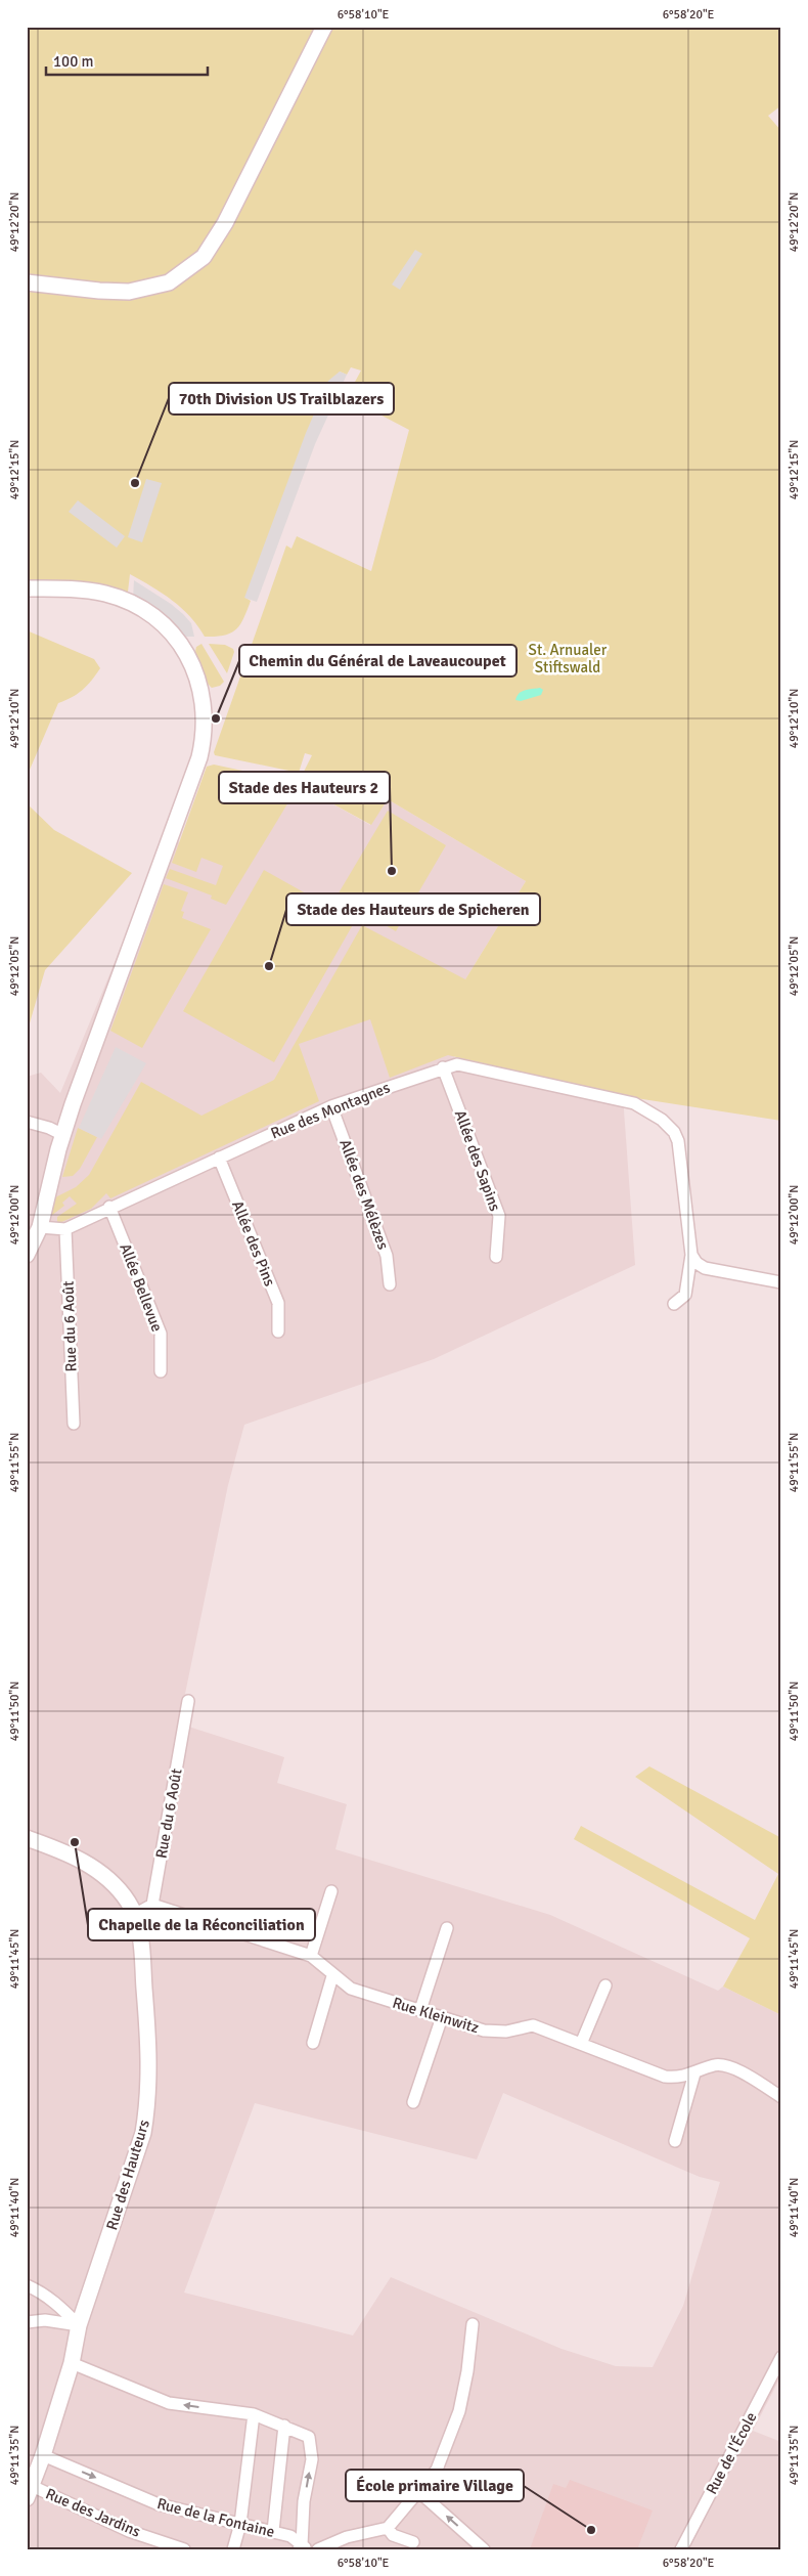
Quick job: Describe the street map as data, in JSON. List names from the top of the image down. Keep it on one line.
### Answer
{"streets":{"street":["Rue des Montagnes","Allée des Sapins","Allée des Mélèzes","Allée des Pins","Allée Bellevue","Rue du 6 Août","Rue Kleinwitz","Rue des Hauteurs","Rue de l'École","Rue des Jardins","Rue de la Fontaine"]},"crossings":[["Rue des Montagnes","Allée des Sapins"],["Rue des Montagnes","Allée des Mélèzes"],["Rue des Montagnes","Allée des Pins"],["Rue des Montagnes","Allée Bellevue"],["Rue des Montagnes","Rue du 6 Août"],["Rue du 6 Août","Rue Kleinwitz"],["Rue des Hauteurs","Rue des Jardins"],["Rue des Hauteurs","Rue de la Fontaine"]],"parks":["St. Arnualer Stiftswald"],"places":["70th Division US Trailblazers","Chemin du Général de Laveaucoupet","Stade des Hauteurs 2","Stade des Hauteurs de Spicheren","Chapelle de la Réconciliation","École primaire Village"],"scale_bar":"100 m","coordinates":["6°58'10\"E","6°58'20\"E","49°12'20\"N","49°12'15\"N","49°12'10\"N","49°12'05\"N","49°12'00\"N","49°11'55\"N","49°11'50\"N","49°11'45\"N","49°11'40\"N","49°11'35\"N"]}
